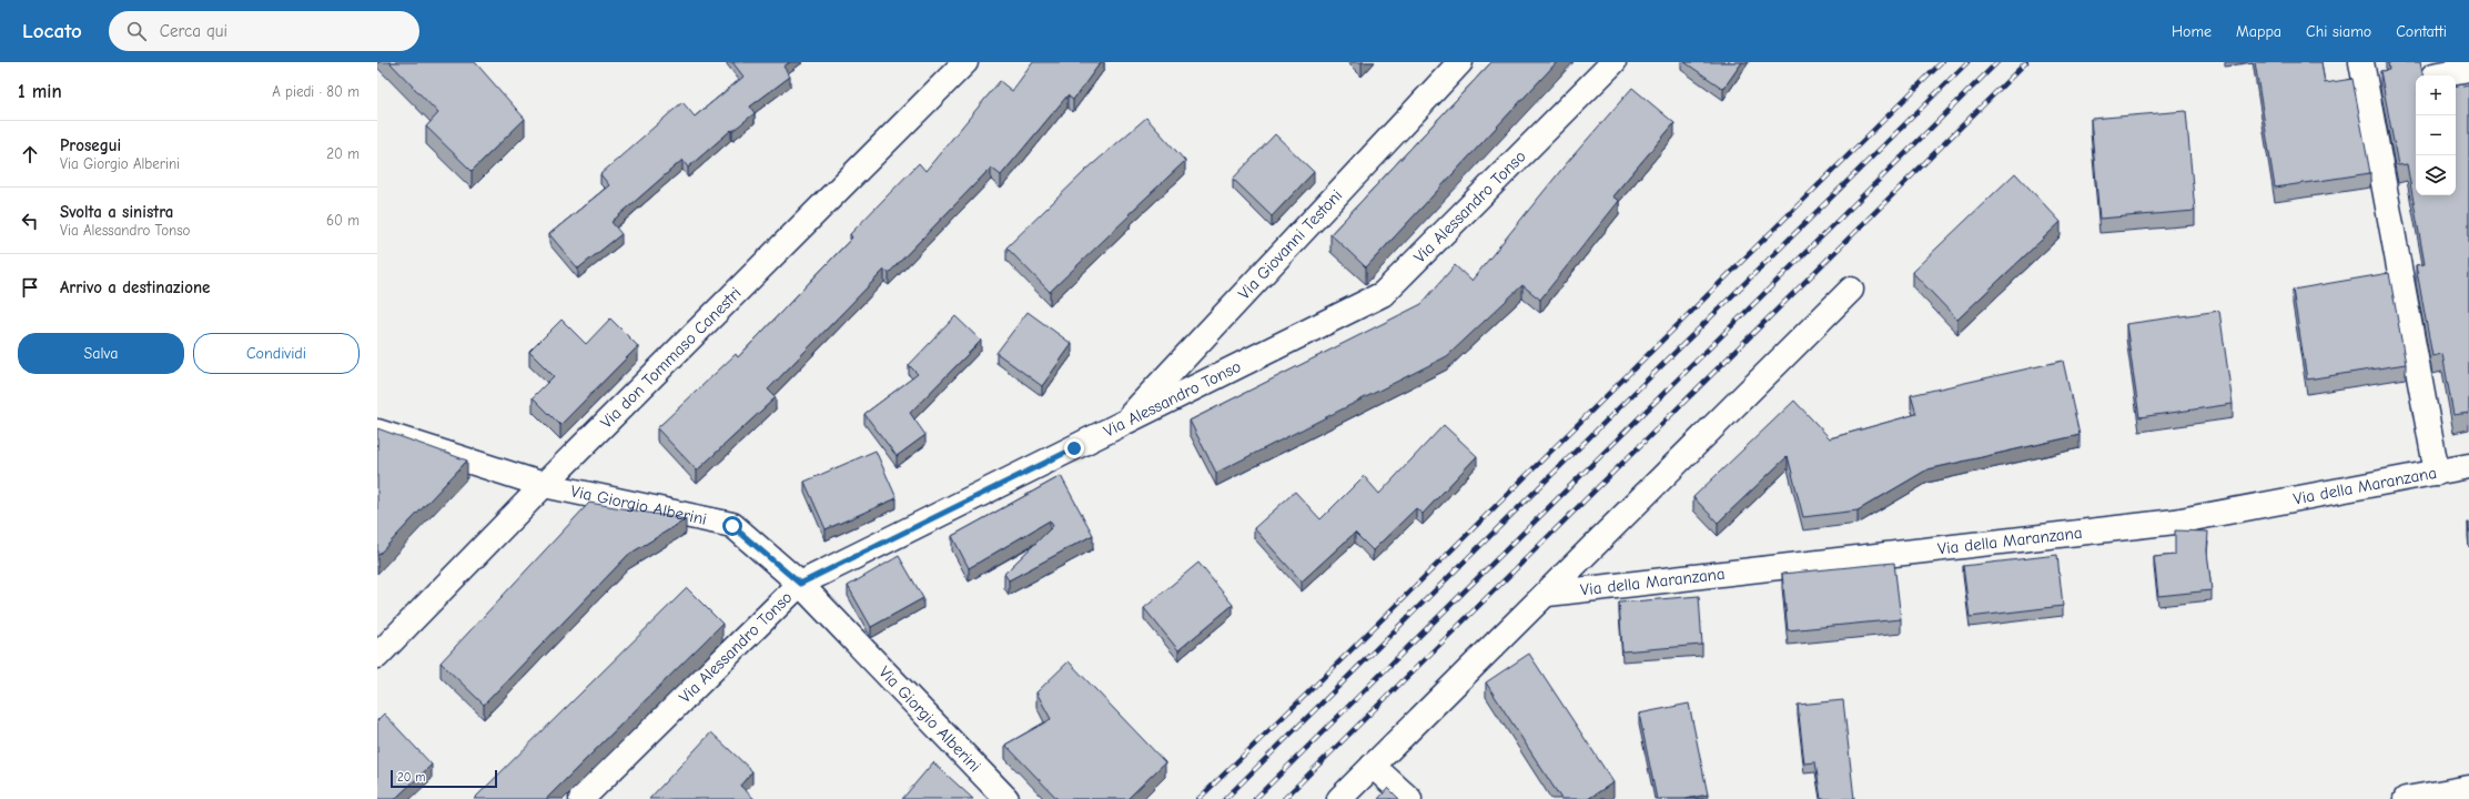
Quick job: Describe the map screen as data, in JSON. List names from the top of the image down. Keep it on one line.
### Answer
{"streets":{"street":["Via Alessandro Tonso","Via Giovanni Testoni","Via don Tommaso Canestri","Via della Maranzana","Via Giorgio Alberini"]},"crossings":[["Via Alessandro Tonso","Via Giovanni Testoni"],["Via Alessandro Tonso","Via Giorgio Alberini"],["Via don Tommaso Canestri","Via Giorgio Alberini"]],"scale_bar":"20 m","page":{"header":"Locato","search":"Cerca qui","nav":["Home","Mappa","Chi siamo","Contatti"],"heading":["1 min","A piedi · 80 m"],"map_buttons":["+","−"],"list":[["Prosegui","Via Giorgio Alberini","20 m"],["Svolta a sinistra","Via Alessandro Tonso","60 m"],"Arrivo a destinazione"],"buttons":["Salva","Condividi"],"scale":"20 m"}}
